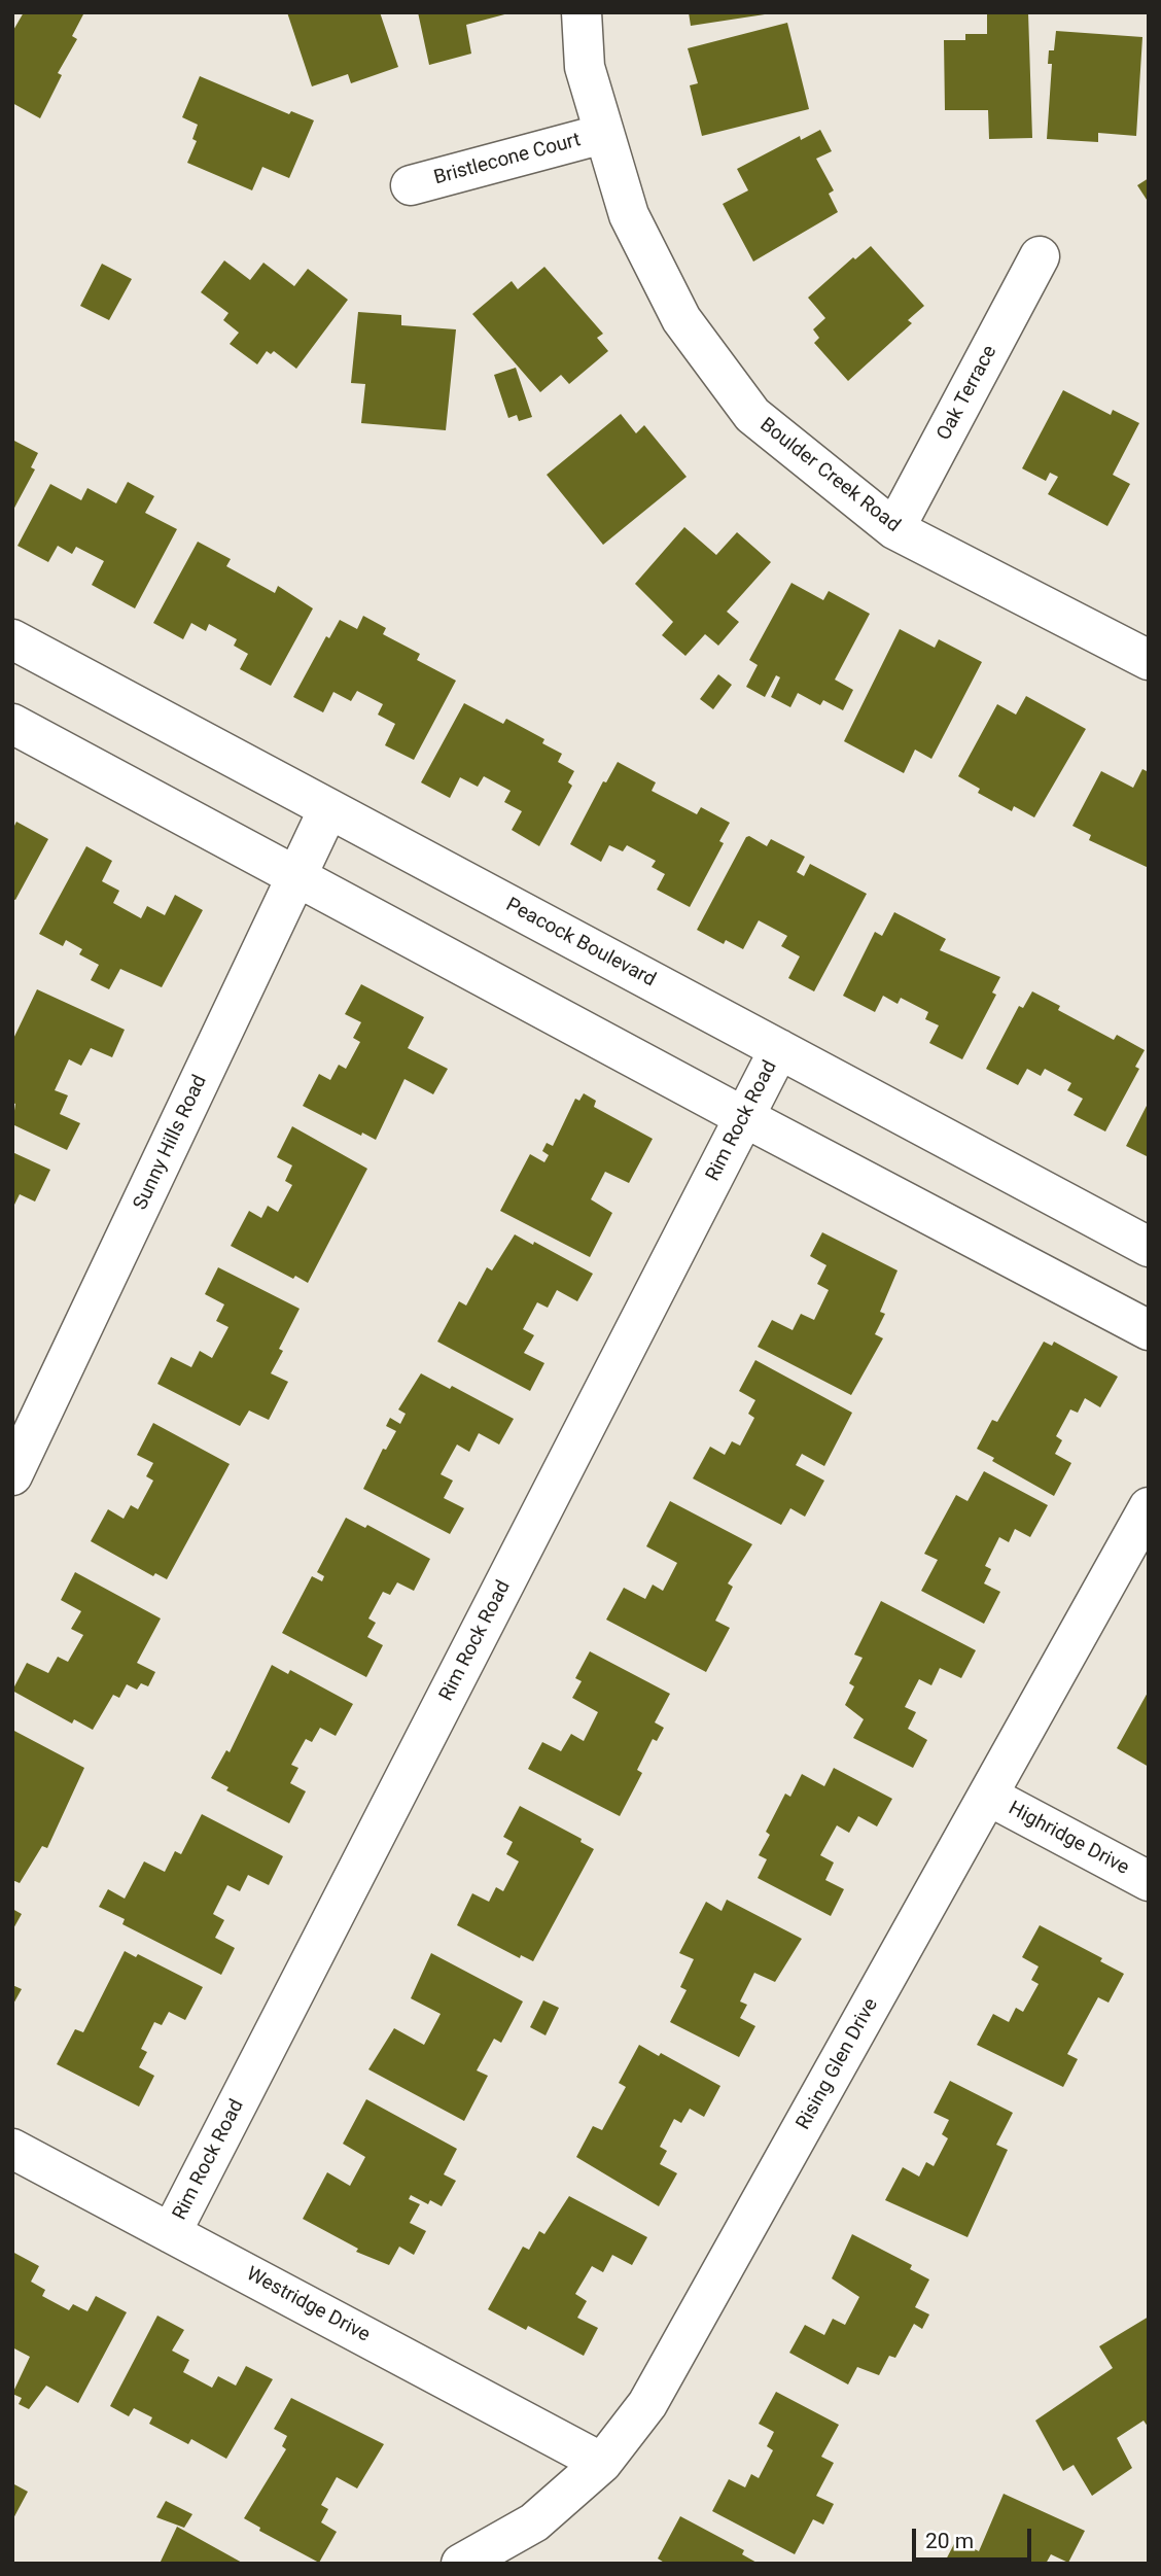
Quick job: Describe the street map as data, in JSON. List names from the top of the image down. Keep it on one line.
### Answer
{"streets":{"street":["Bristlecone Court","Oak Terrace","Boulder Creek Road","Peacock Boulevard","Rim Rock Road","Sunny Hills Road","Highridge Drive","Rising Glen Drive","Westridge Drive"]},"crossings":[["Bristlecone Court","Boulder Creek Road"],["Oak Terrace","Boulder Creek Road"],["Peacock Boulevard","Rim Rock Road"],["Peacock Boulevard","Sunny Hills Road"],["Rim Rock Road","Westridge Drive"],["Highridge Drive","Rising Glen Drive"],["Rising Glen Drive","Westridge Drive"]],"scale_bar":"20 m"}
